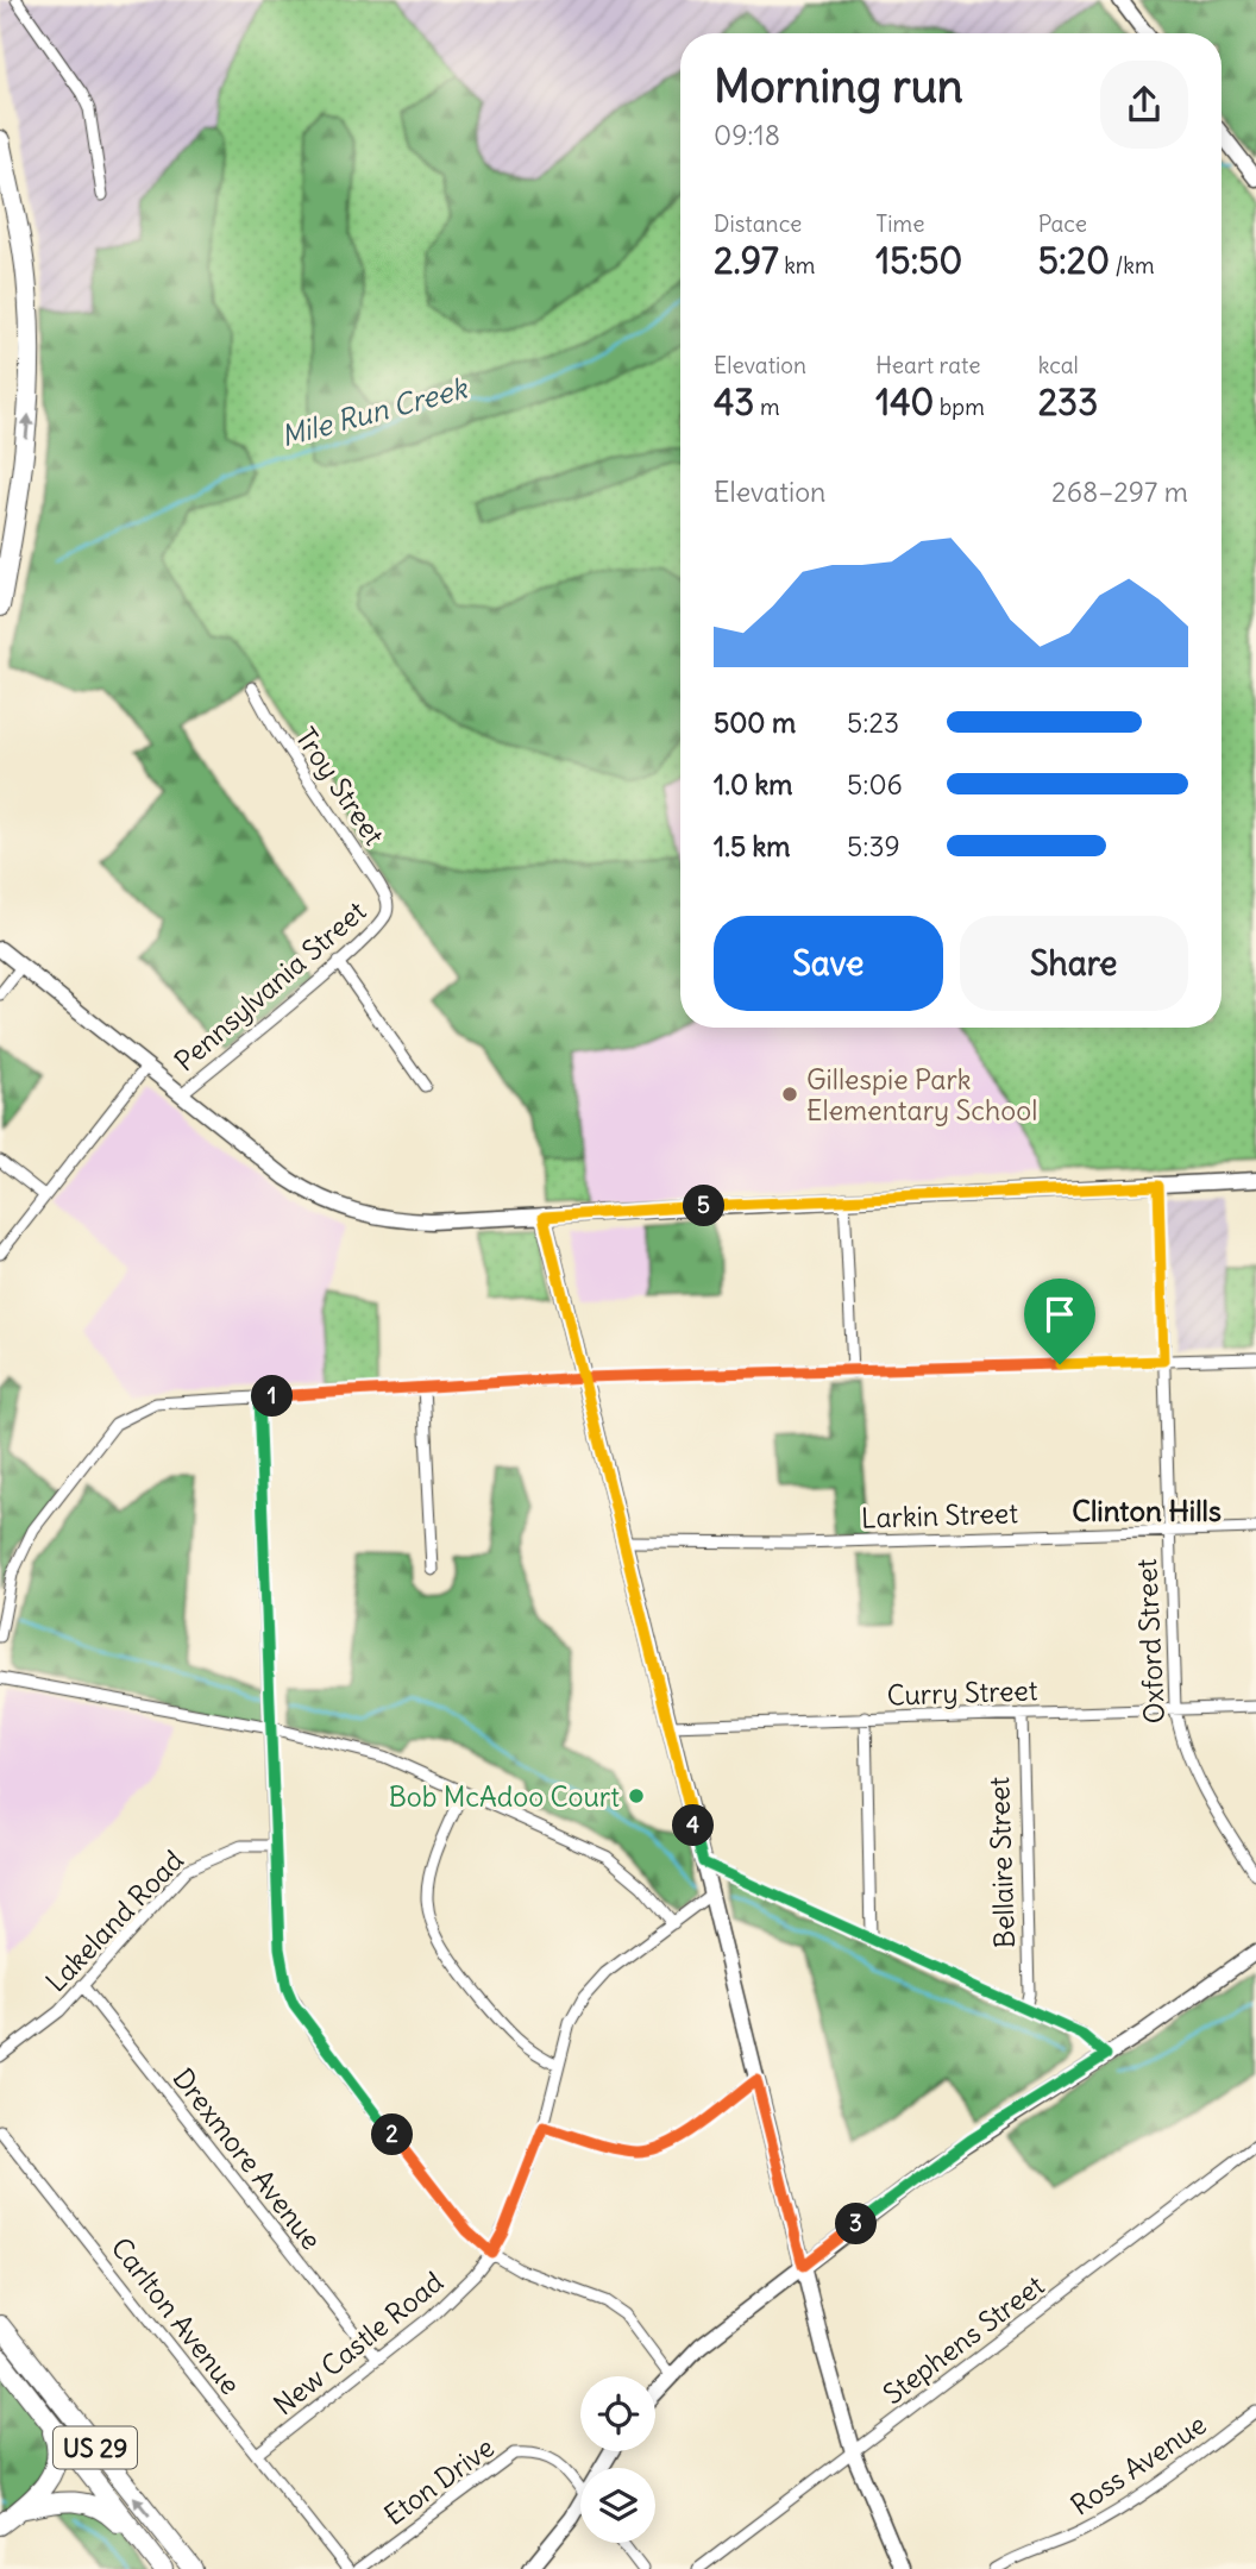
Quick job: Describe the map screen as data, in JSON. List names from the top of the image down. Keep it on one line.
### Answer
{"streets":{"highway":["US 29"],"street":["Troy Street","Pennsylvania Street","Larkin Street","Oxford Street","Curry Street","Bellaire Street","Lakeland Road","Drexmore Avenue","Carlton Avenue","Stephens Street","New Castle Road","Ross Avenue","Eton Drive"]},"crossings":[["Troy Street","Pennsylvania Street"],["Larkin Street","Oxford Street"],["Oxford Street","Curry Street"],["Curry Street","Bellaire Street"],["Lakeland Road","Drexmore Avenue"],["Drexmore Avenue","New Castle Road"],["Carlton Avenue","New Castle Road"]],"districts":["Clinton Hills"],"water":["Mile Run Creek"],"places":["Gillespie Park Elementary School","Bob McAdoo Court"],"page":{"heading":["Morning run","09:18"],"stats":[["Distance","2.97 km"],["Time","15:50"],["Pace","5:20 /km"],["Elevation","43 m"],["Heart rate","140 bpm"],["kcal","233"]],"chart":["Elevation","268–297 m"],"list":[{"name":"500 m","note":"5:23"},{"name":"1.0 km","note":"5:06"},{"name":"1.5 km","note":"5:39"}],"buttons":["Save","Share"],"pins":["5","1","4","2","3"]}}
